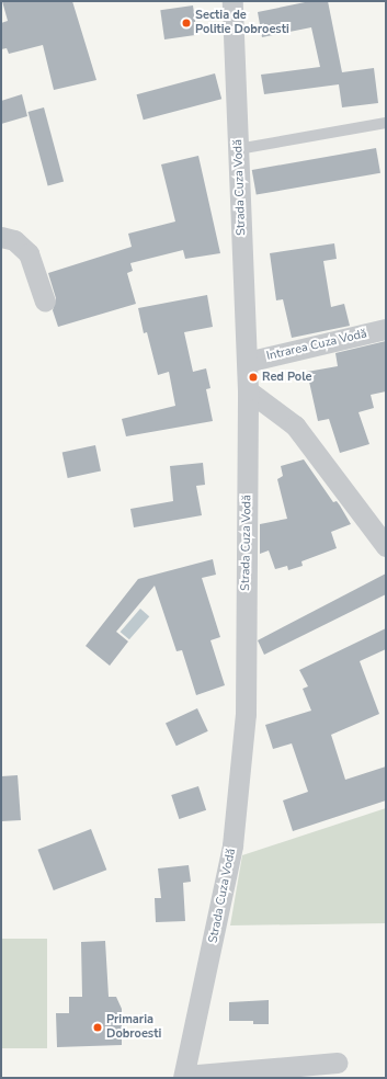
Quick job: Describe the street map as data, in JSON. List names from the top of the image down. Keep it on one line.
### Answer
{"streets":{"street":["Strada Cuza Vodă","Intrarea Cuza Vodă"]},"crossings":[["Strada Cuza Vodă","Intrarea Cuza Vodă"]],"places":["Sectia de Politie Dobroesti","Red Pole","Primaria Dobroesti"]}
